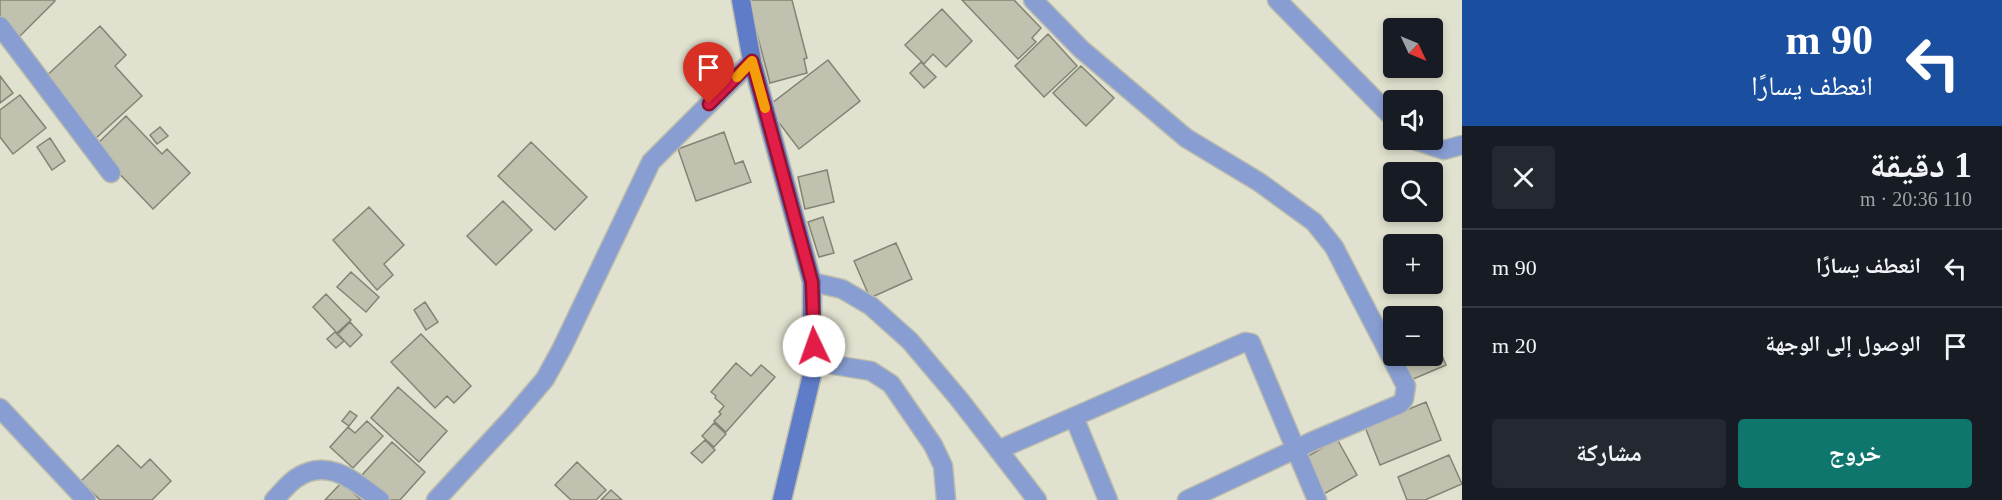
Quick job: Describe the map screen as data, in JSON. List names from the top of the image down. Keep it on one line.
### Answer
{"north":"bottom right","page":{"turn":["90 m","انعطف يسارًا"],"map_buttons":["+","−"],"heading":["1 دقيقة","110 m · 20:36"],"list":[{"name":"انعطف يسارًا","value":"90 m"},{"name":"الوصول إلى الوجهة","value":"20 m"}],"buttons":["خروج","مشاركة"]}}
